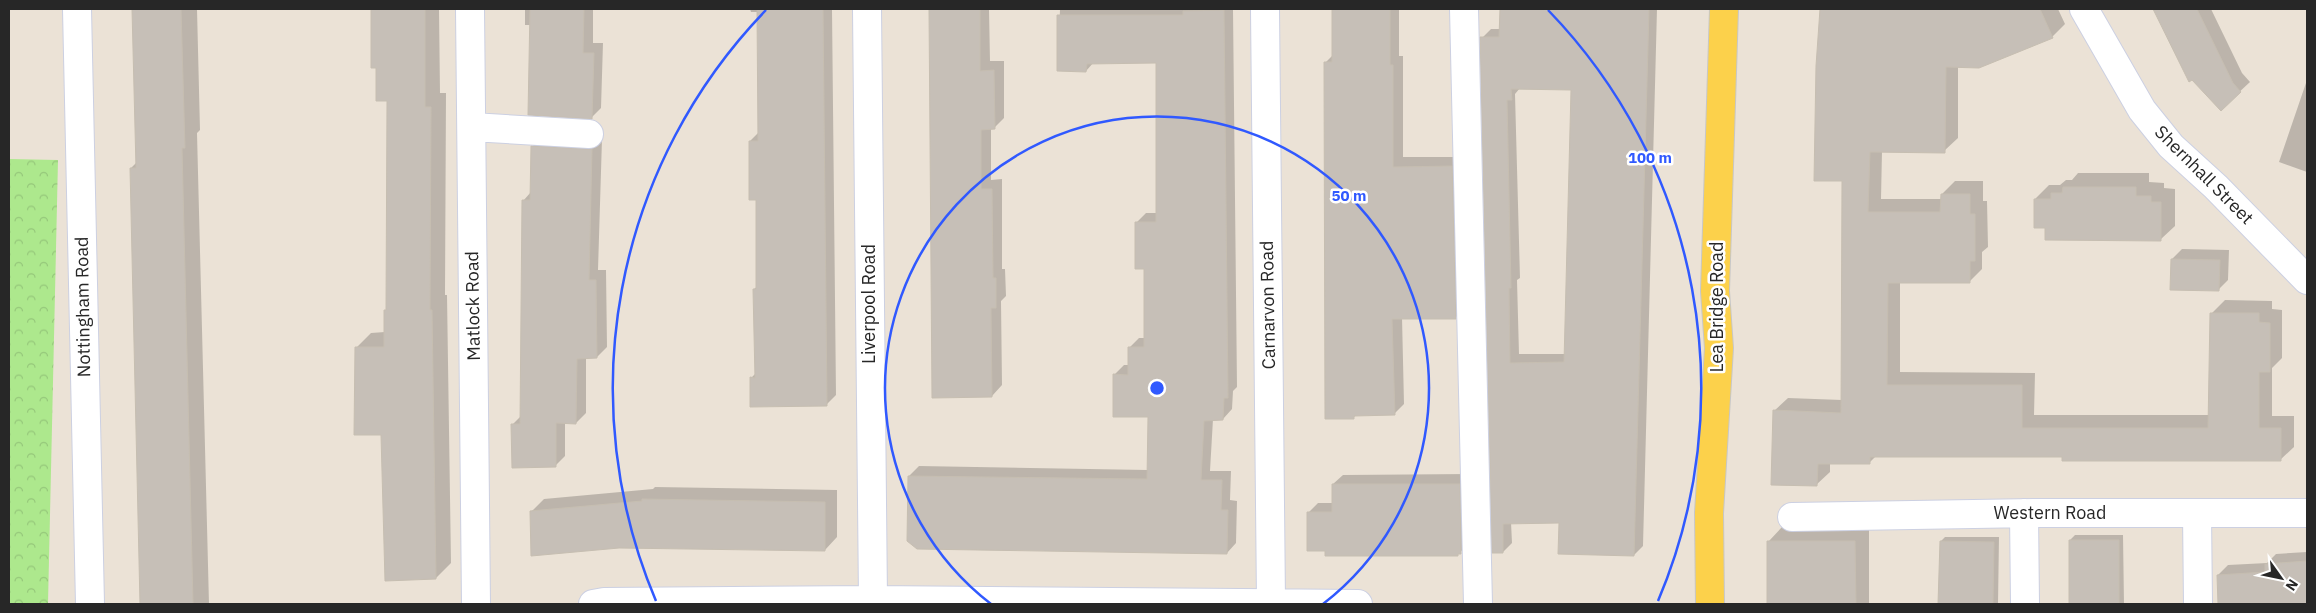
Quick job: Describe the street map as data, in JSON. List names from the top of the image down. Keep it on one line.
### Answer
{"streets":{"main road":["Lea Bridge Road"],"street":["Shernhall Street","Liverpool Road","Carnarvon Road","Matlock Road","Nottingham Road","Western Road"]},"north":"bottom right","rings":["100 m","50 m"]}
